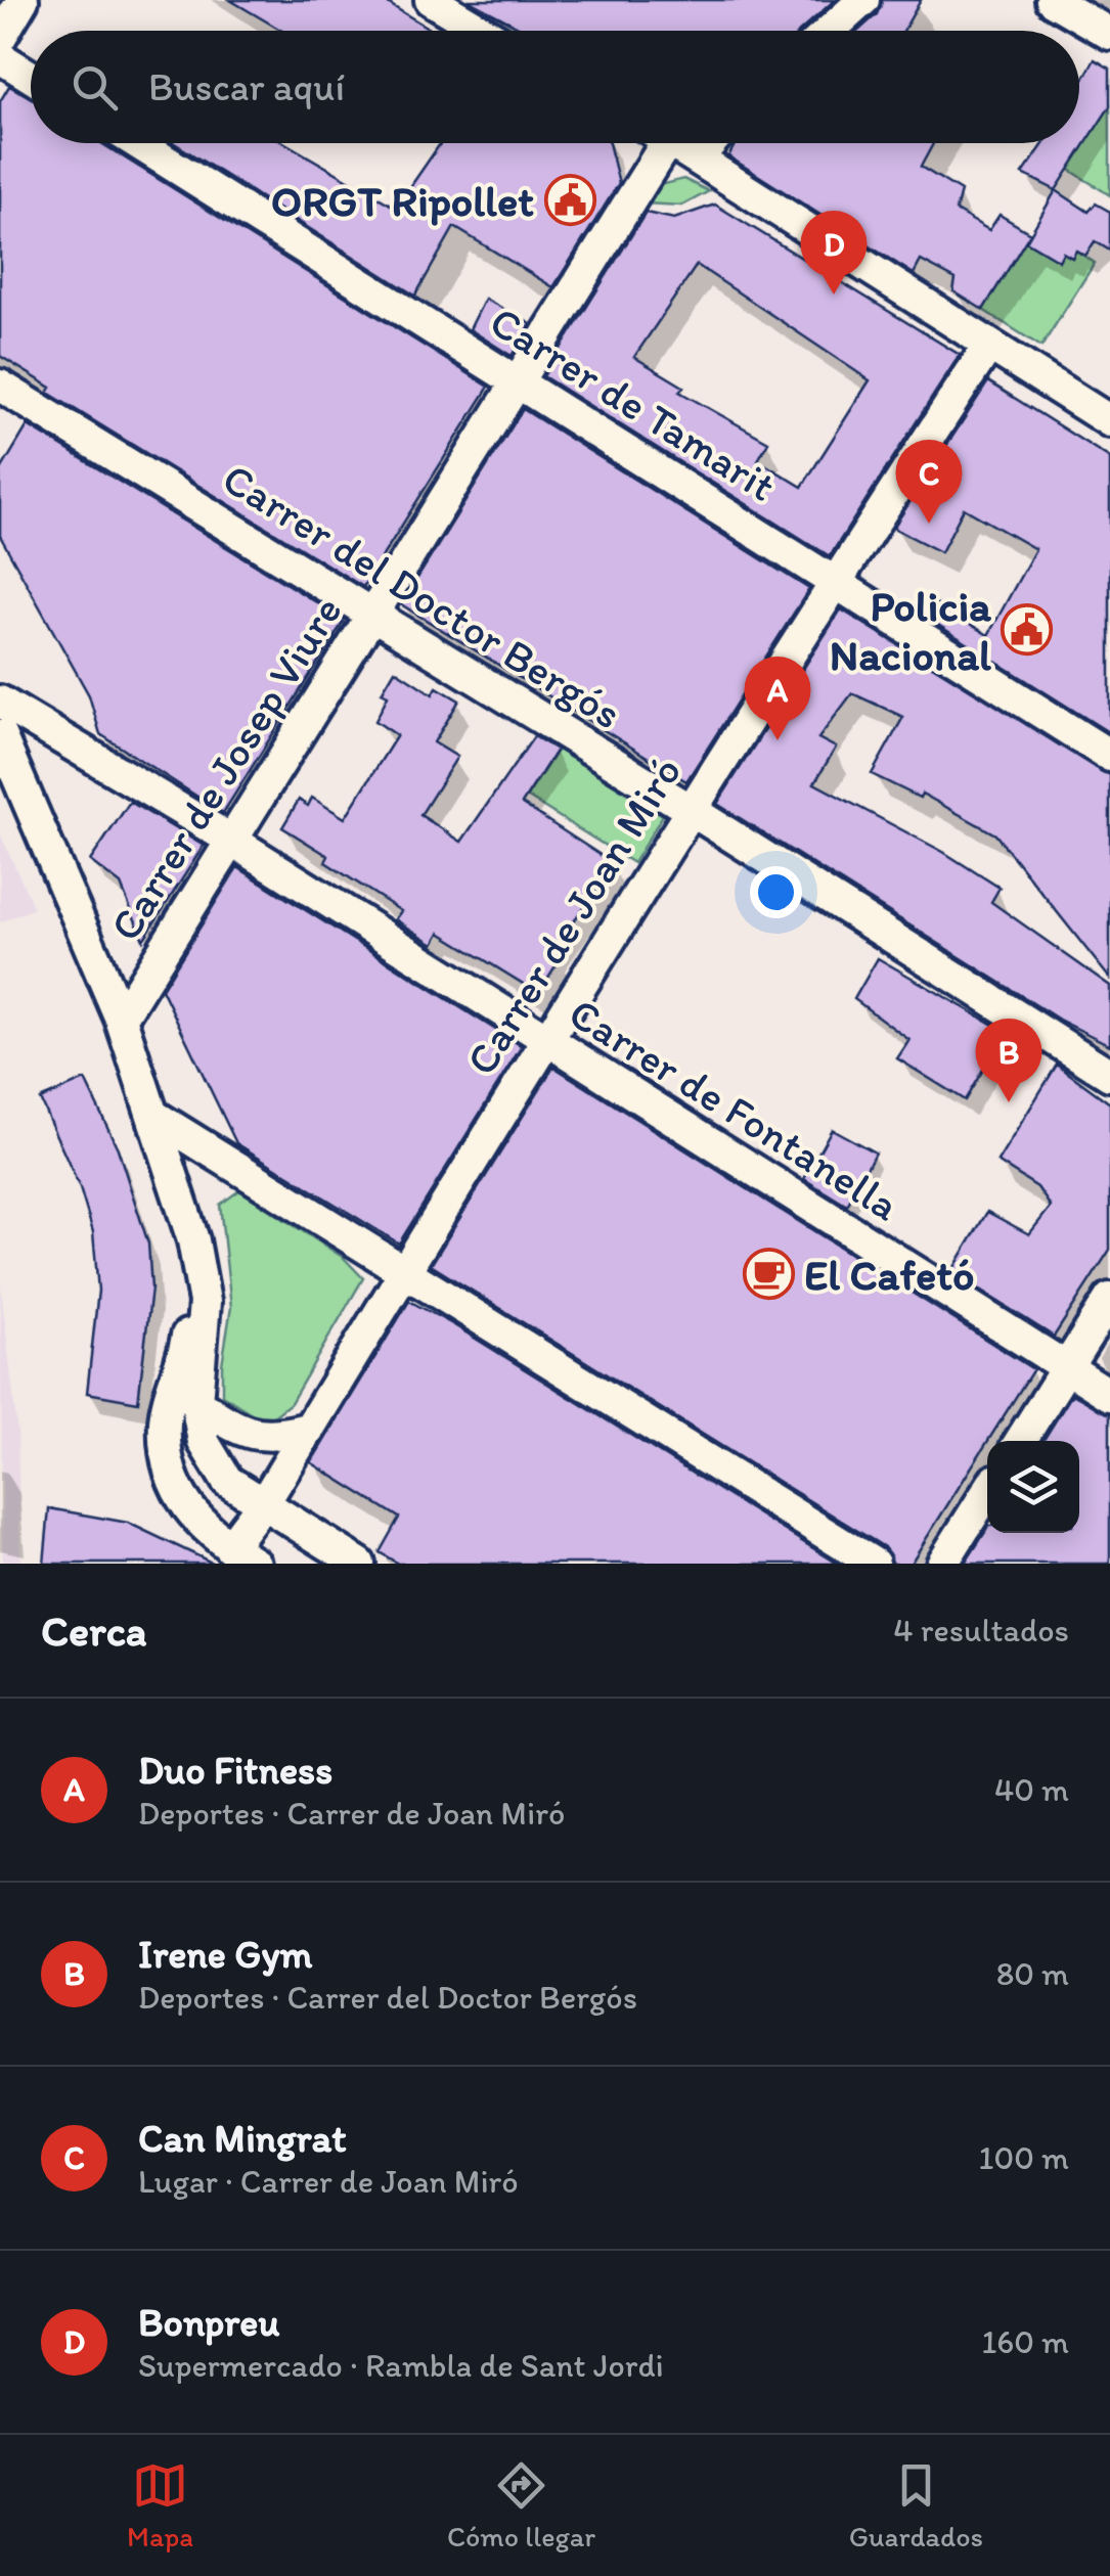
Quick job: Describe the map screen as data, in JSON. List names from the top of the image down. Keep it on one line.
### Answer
{"streets":{"street":["Carrer de Tamarit","Carrer del Doctor Bergós","Carrer de Josep Viure","Carrer de Joan Miró","Carrer de Fontanella"]},"crossings":[["Carrer de Tamarit","Carrer de Josep Viure"],["Carrer de Tamarit","Carrer de Joan Miró"],["Carrer del Doctor Bergós","Carrer de Josep Viure"],["Carrer del Doctor Bergós","Carrer de Joan Miró"],["Carrer de Josep Viure","Carrer de Fontanella"],["Carrer de Joan Miró","Carrer de Fontanella"]],"places":{"public building":["ORGT Ripollet","Policia Nacional"],"cafe":["El Cafetó"]},"page":{"search":"Buscar aquí","pins":["D","C","A","B"],"heading":["Cerca","4 resultados"],"list":[{"mark":"A","name":"Duo Fitness","note":"Deportes · Carrer de Joan Miró","value":"40 m"},{"mark":"B","name":"Irene Gym","note":"Deportes · Carrer del Doctor Bergós","value":"80 m"},{"mark":"C","name":"Can Mingrat","note":"Lugar · Carrer de Joan Miró","value":"100 m"},{"mark":"D","name":"Bonpreu","note":"Supermercado · Rambla de Sant Jordi","value":"160 m"}],"nav":["Mapa","Cómo llegar","Guardados"]}}
